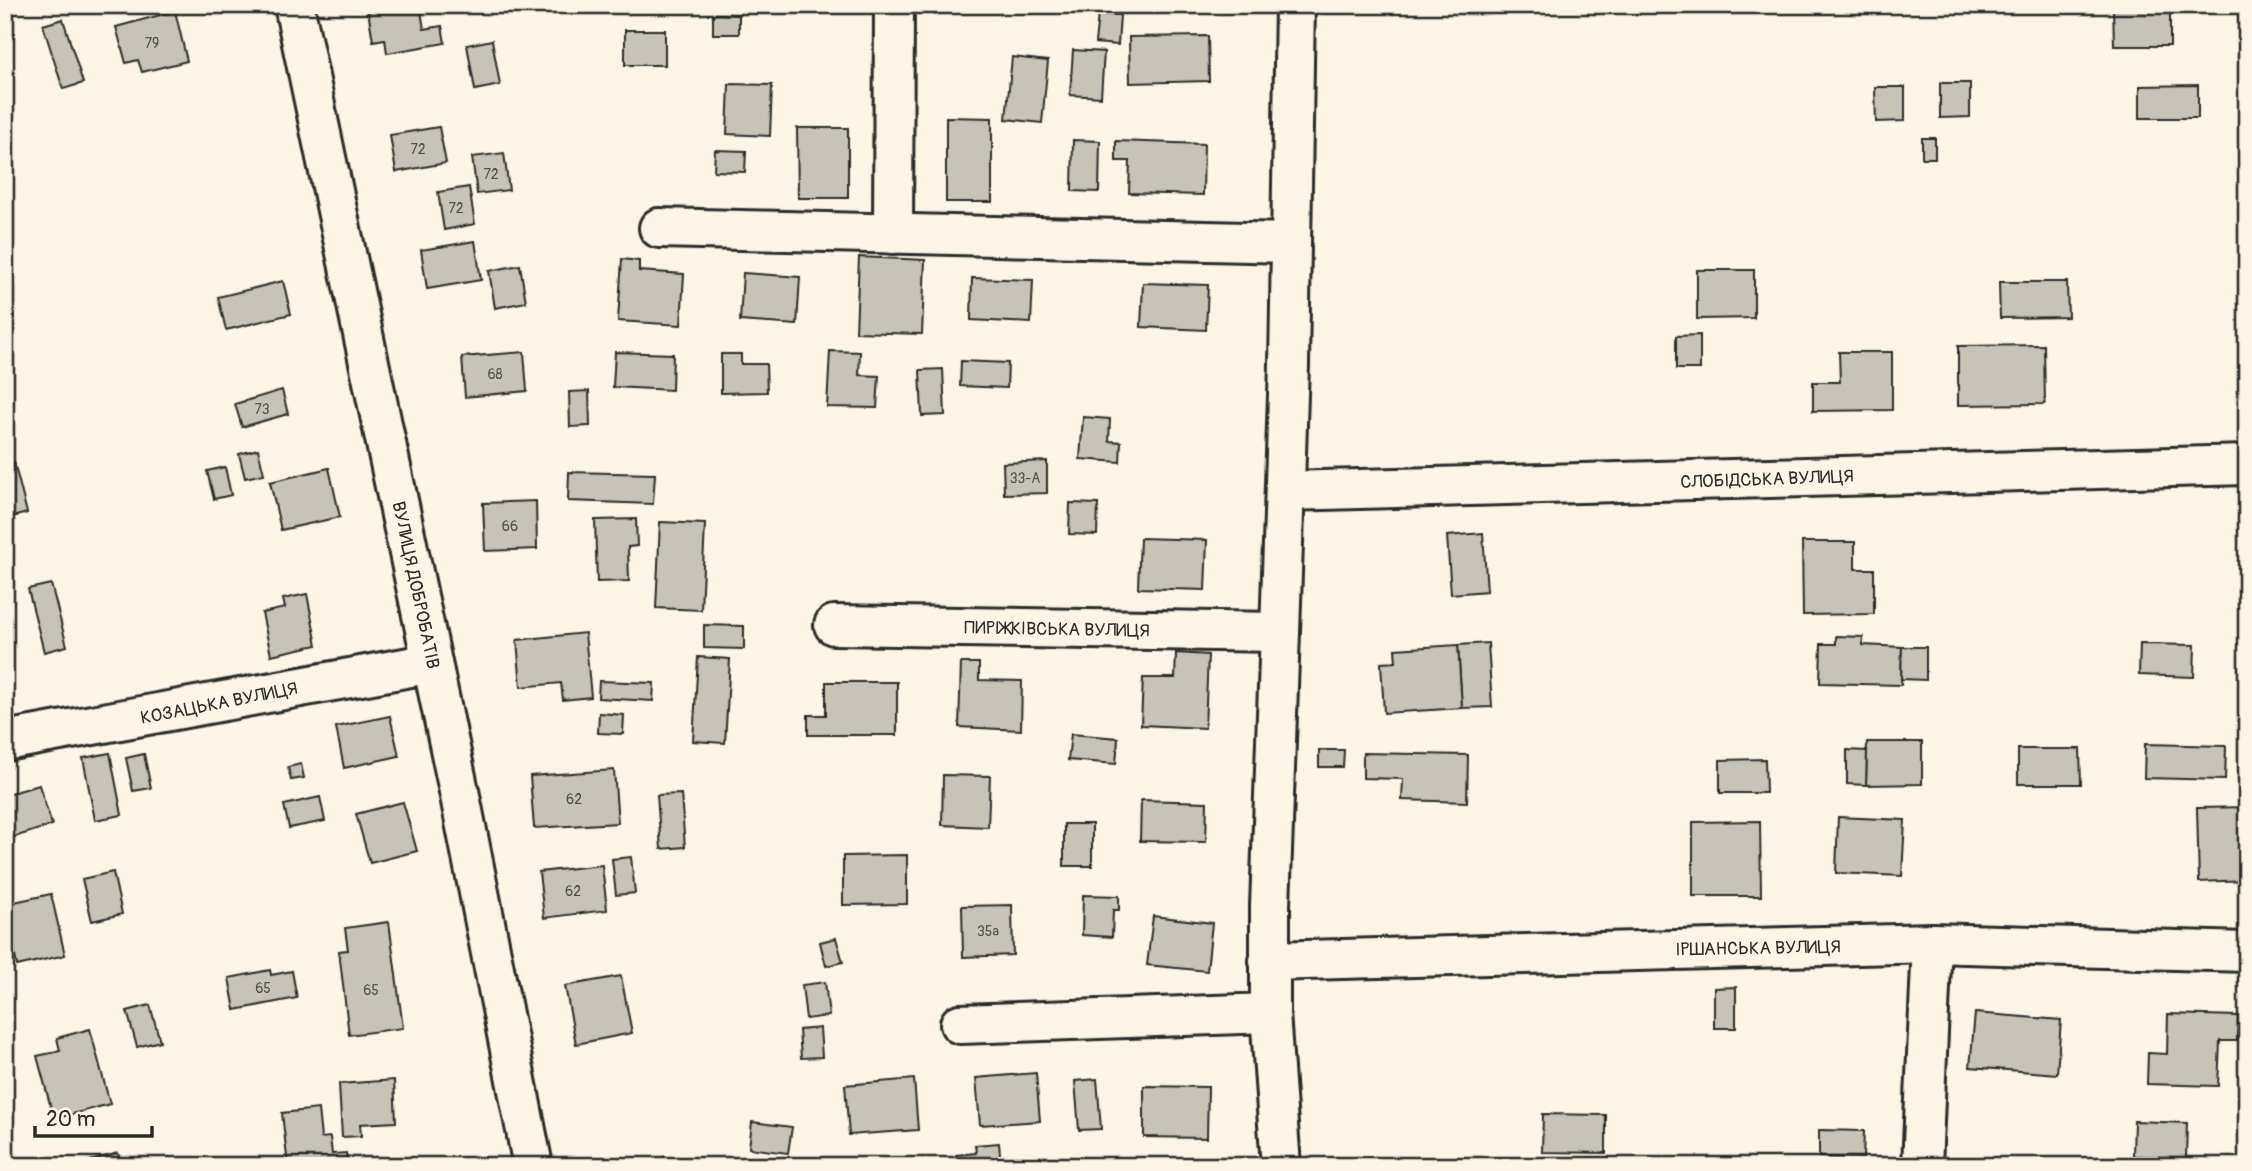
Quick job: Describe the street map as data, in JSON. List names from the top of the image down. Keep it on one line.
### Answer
{"streets":{"street":["СЛОБІДСЬКА ВУЛИЦЯ","ВУЛИЦЯ ДОБРОБАТІВ","ПИРІЖКІВСЬКА ВУЛИЦЯ","КОЗАЦЬКА ВУЛИЦЯ","ІРШАНСЬКА ВУЛИЦЯ"]},"crossings":[["ВУЛИЦЯ ДОБРОБАТІВ","КОЗАЦЬКА ВУЛИЦЯ"]],"house_numbers":["79","72","72","72","68","73","33-А","66","62","62","35а","65","65"],"scale_bar":"20 m"}
